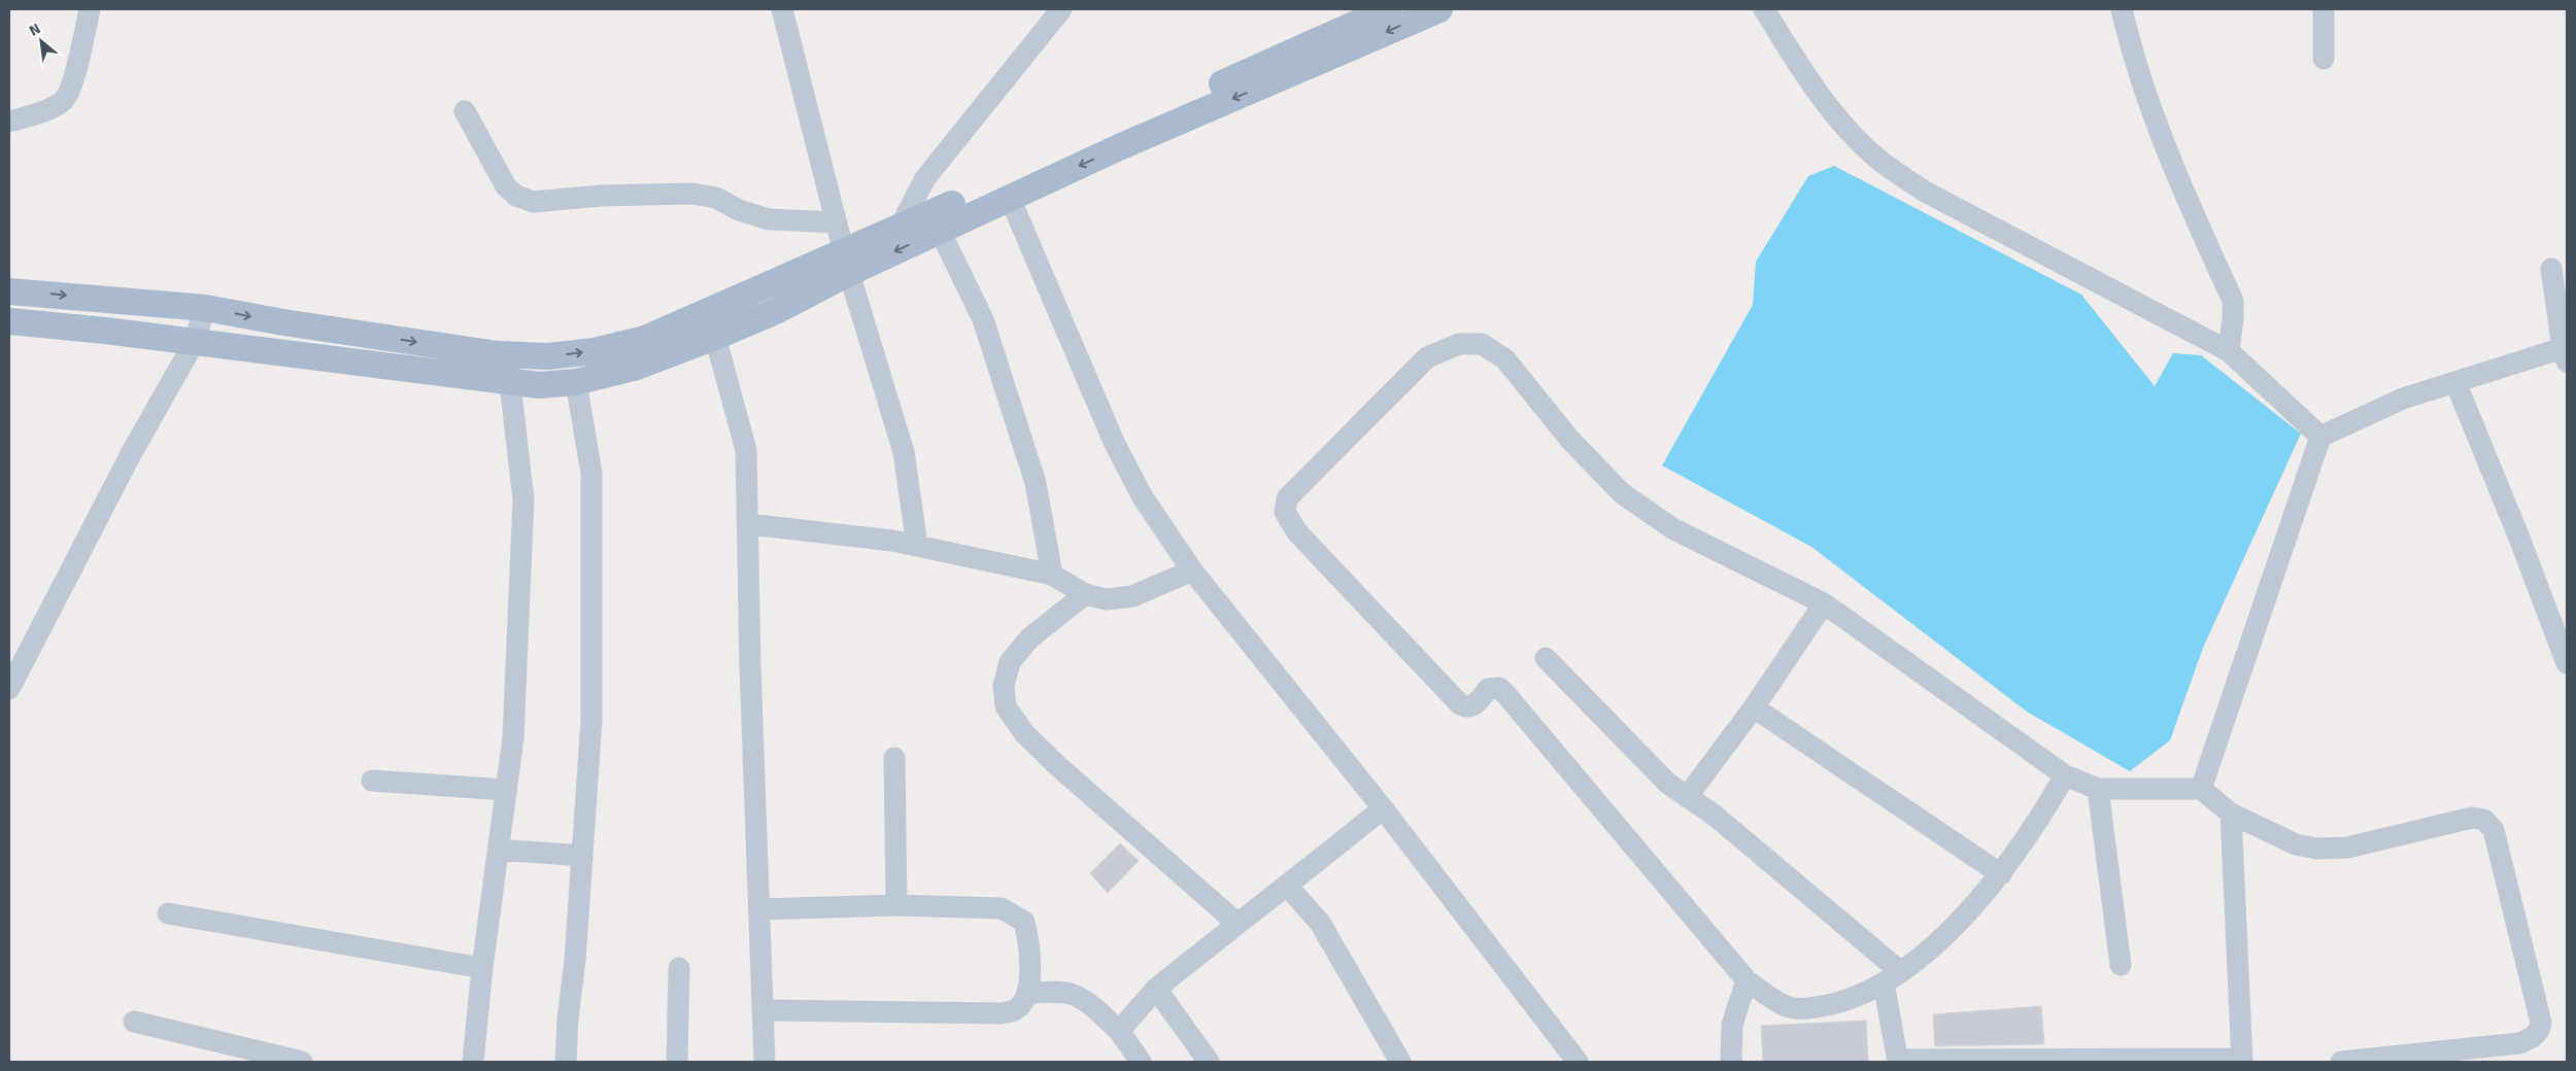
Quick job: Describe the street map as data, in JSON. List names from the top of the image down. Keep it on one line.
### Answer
{"north":"top left"}
